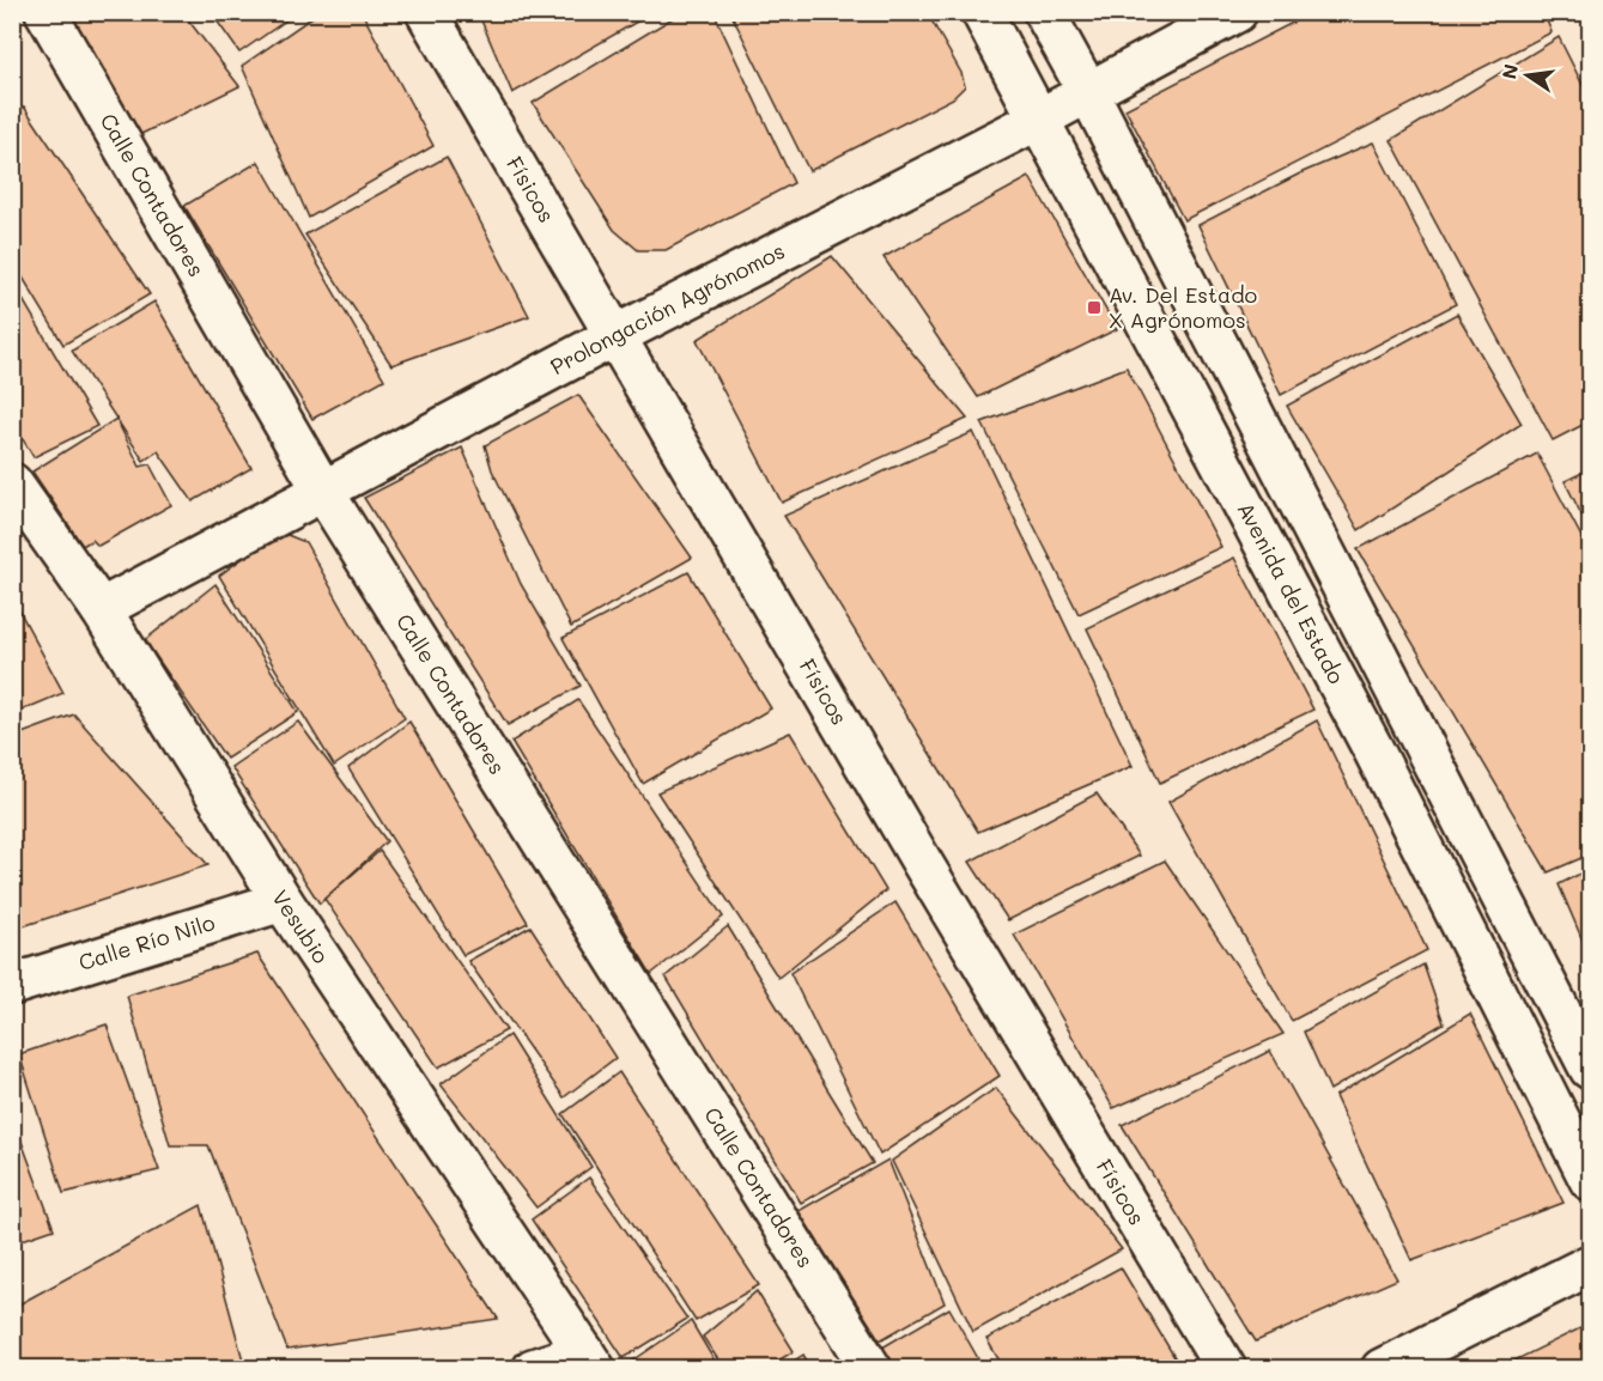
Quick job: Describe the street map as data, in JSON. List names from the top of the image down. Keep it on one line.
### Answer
{"streets":{"street":["Físicos","Calle Contadores","Prolongación Agrónomos","Avenida del Estado","Vesubio","Calle Río Nilo"]},"crossings":[["Físicos","Prolongación Agrónomos"],["Calle Contadores","Prolongación Agrónomos"],["Prolongación Agrónomos","Avenida del Estado"],["Prolongación Agrónomos","Vesubio"],["Vesubio","Calle Río Nilo"]],"places":{"transit":["Av. Del Estado X Agrónomos"]},"north":"left"}
